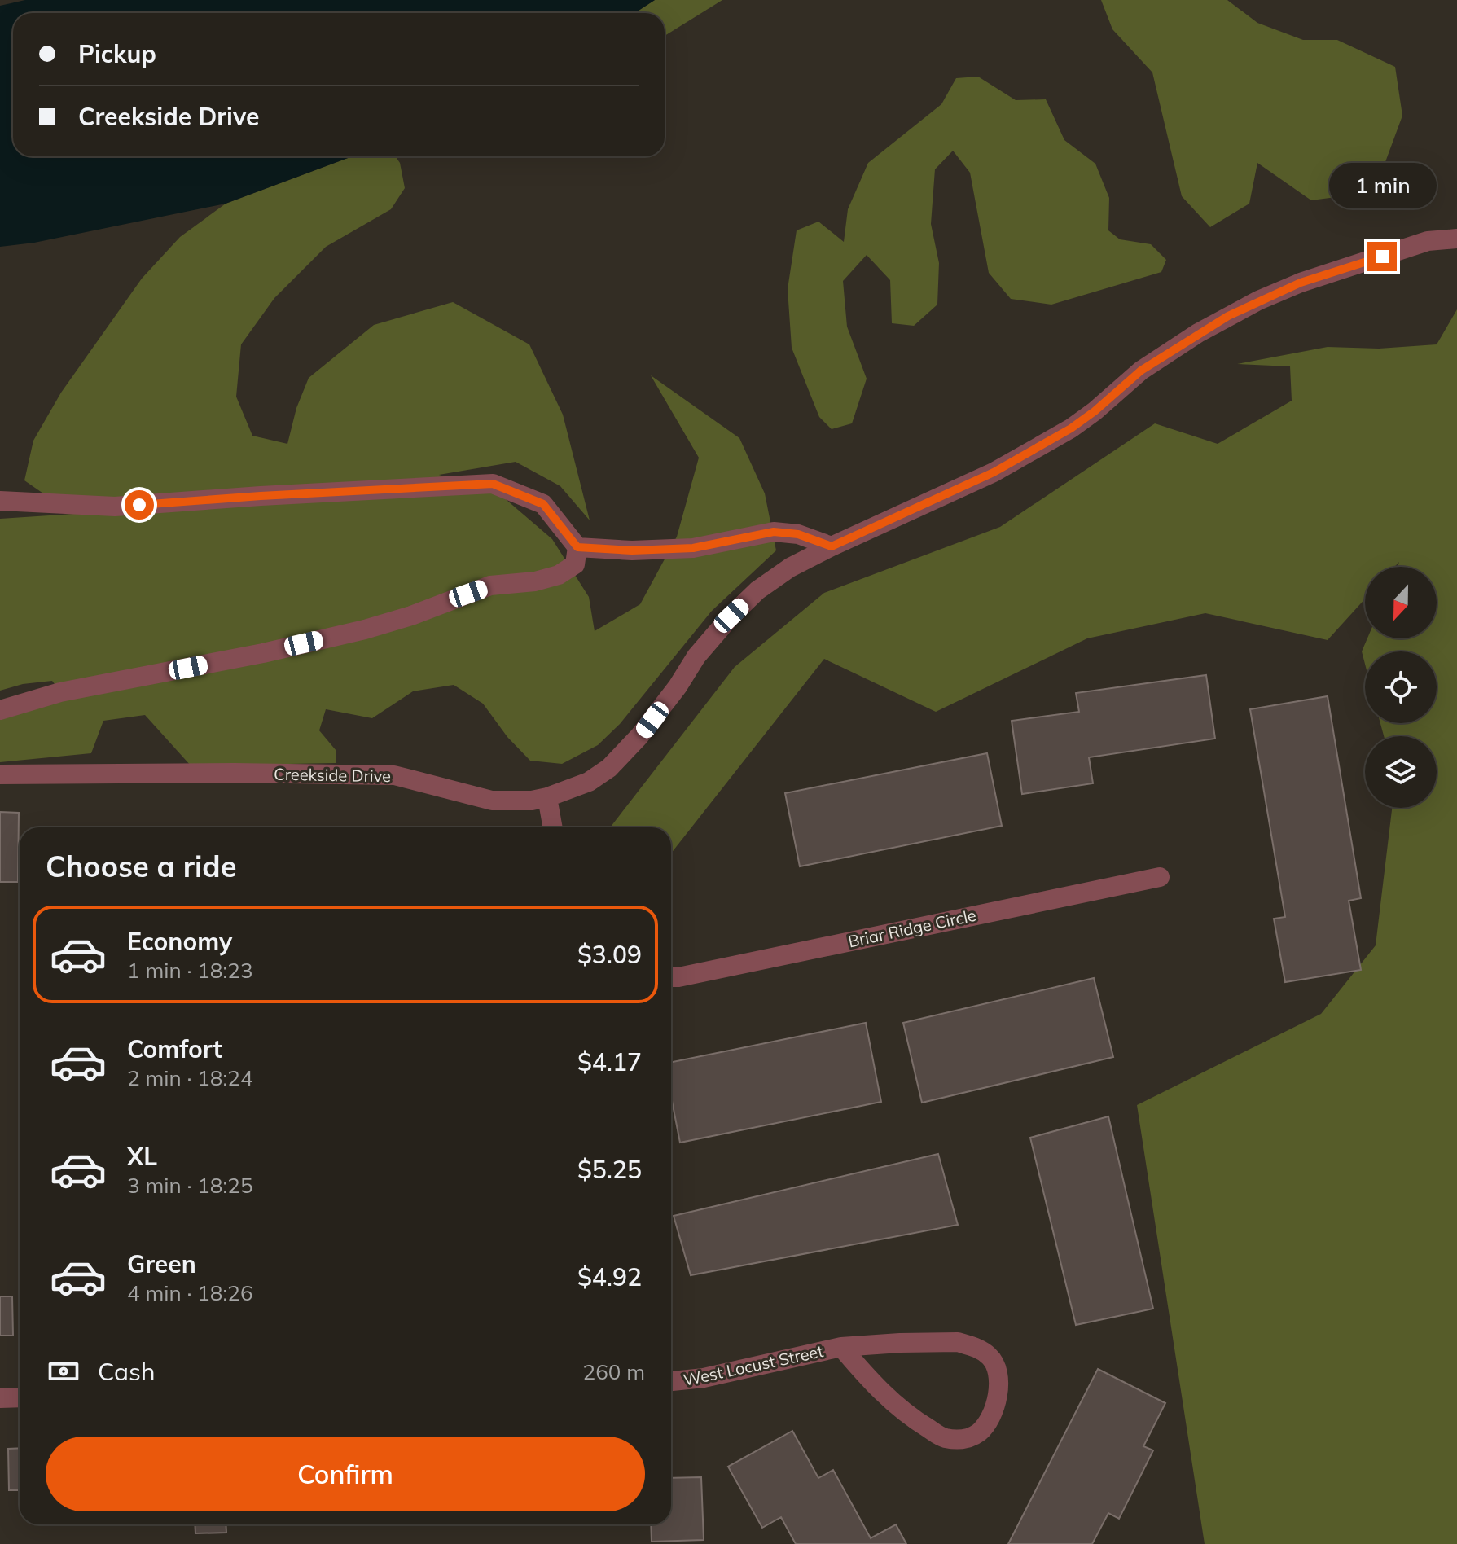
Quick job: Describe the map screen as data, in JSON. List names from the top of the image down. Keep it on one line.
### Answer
{"streets":{"street":["Creekside Drive","Briar Ridge Circle","West Locust Street"]},"north":"bottom","page":{"banner":["Pickup","Creekside Drive"],"bubble":"1 min","heading":"Choose a ride","list":[{"name":"Economy","note":"1 min · 18:23","value":"$3.09"},{"name":"Comfort","note":"2 min · 18:24","value":"$4.17"},{"name":"XL","note":"3 min · 18:25","value":"$5.25"},{"name":"Green","note":"4 min · 18:26","value":"$4.92"}],"pay":["Cash","260 m"],"buttons":"Confirm"}}
